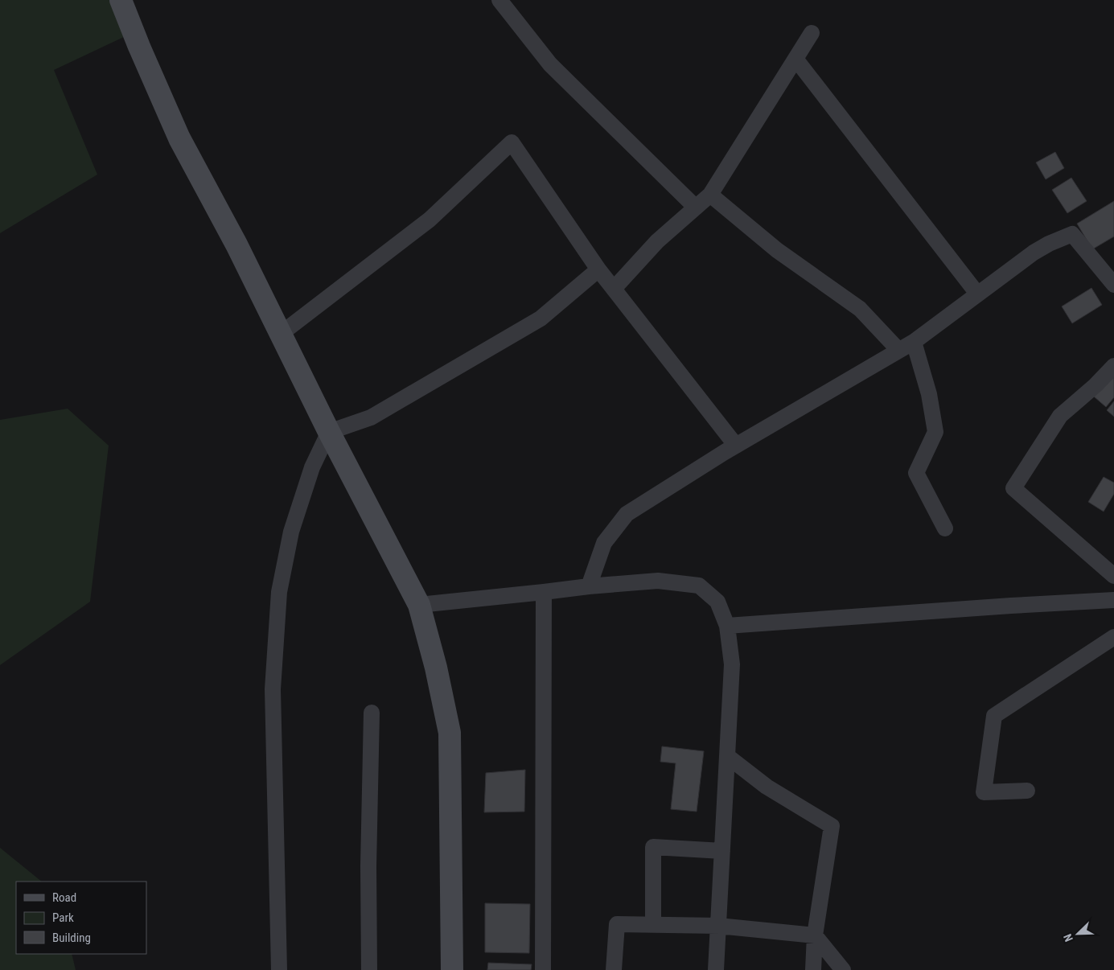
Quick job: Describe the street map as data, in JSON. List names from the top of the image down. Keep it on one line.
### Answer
{"legend":["Road","Park","Building"],"north":"bottom left"}
